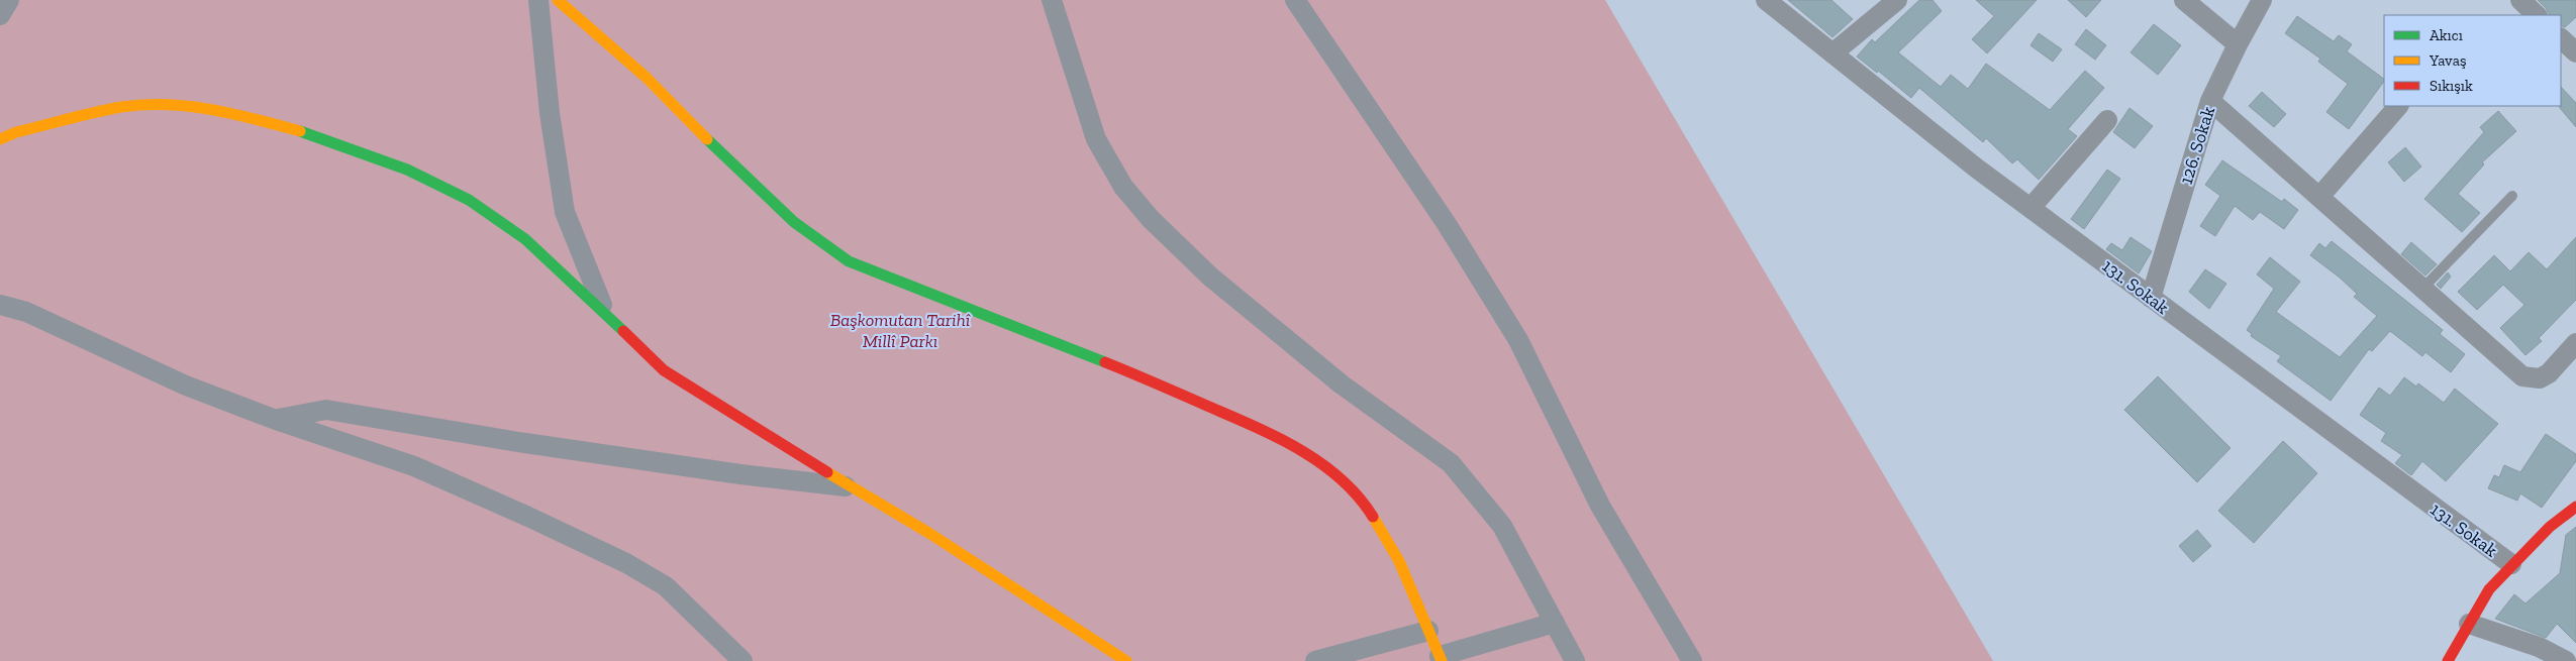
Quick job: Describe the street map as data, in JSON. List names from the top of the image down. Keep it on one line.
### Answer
{"streets":{"street":["126. Sokak","131. Sokak"]},"crossings":[["126. Sokak","131. Sokak"]],"parks":["Başkomutan Tarihî Millî Parkı"],"legend":["Akıcı","Yavaş","Sıkışık"]}
